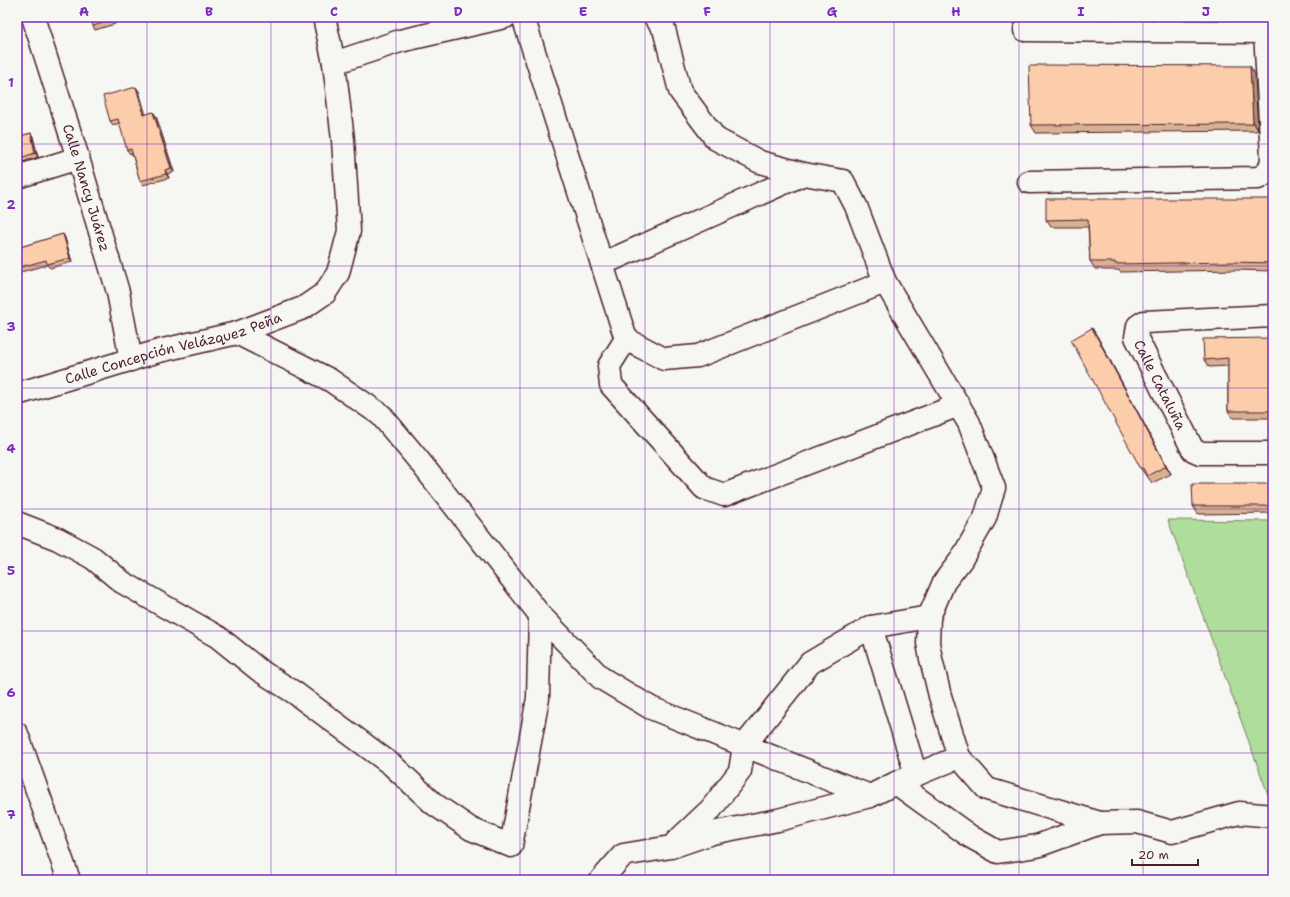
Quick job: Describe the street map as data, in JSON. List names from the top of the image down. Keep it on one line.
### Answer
{"streets":{"street":["Calle Nancy Juárez","Calle Concepción Velázquez Peña","Calle Cataluña"]},"crossings":[["Calle Nancy Juárez","Calle Concepción Velázquez Peña"]],"scale_bar":"20 m","grid":{"columns":["A","B","C","D","E","F","G","H","I","J"],"rows":["1","2","3","4","5","6","7"]}}
